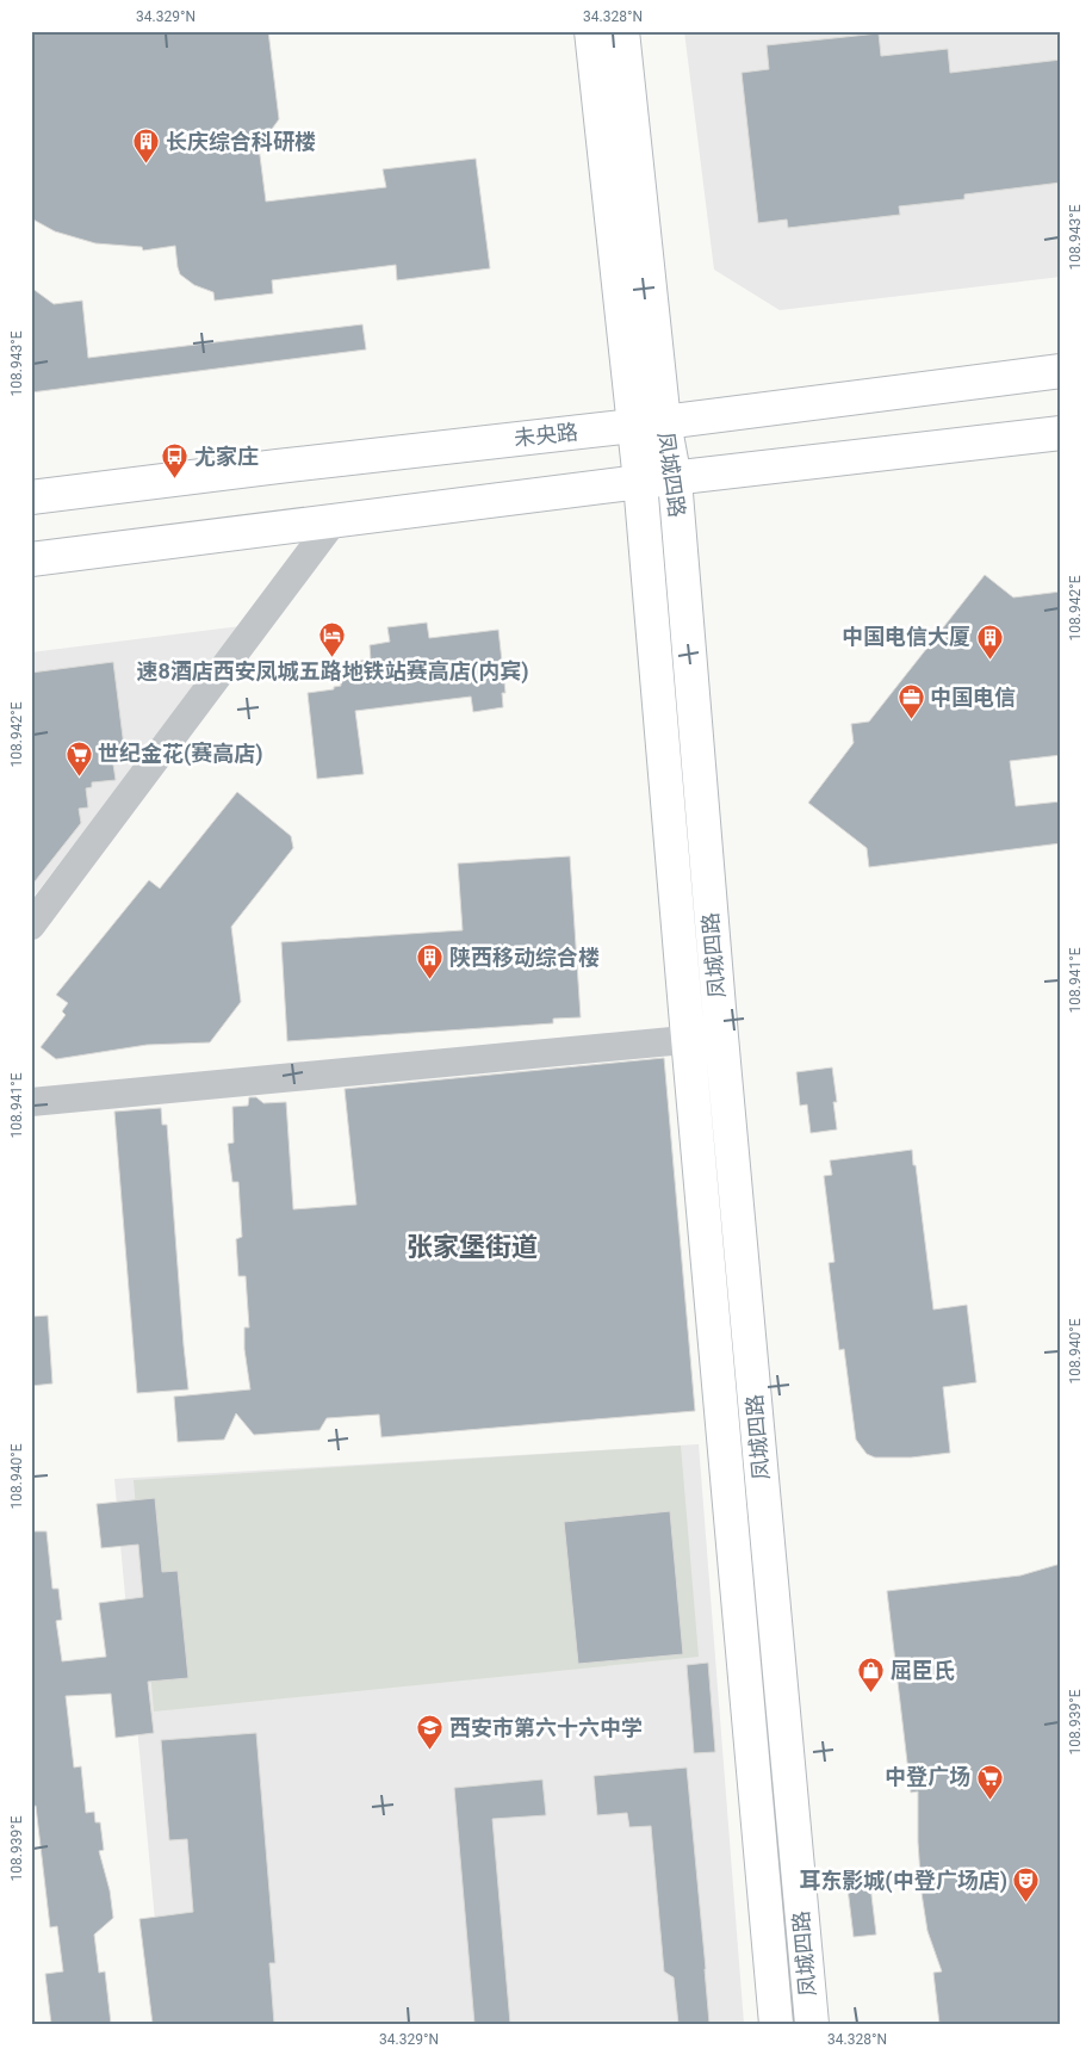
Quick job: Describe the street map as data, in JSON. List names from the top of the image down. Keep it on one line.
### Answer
{"streets":{"street":["未央路","凤城四路"]},"crossings":[["未央路","凤城四路"]],"districts":["张家堡街道"],"places":{"building":["长庆综合科研楼","中国电信大厦","陕西移动综合楼"],"bus stop":["尤家庄"],"hotel":["速8酒店西安凤城五路地铁站赛高店(内宾)"],"office":["中国电信"],"supermarket":["世纪金花(赛高店)","中登广场"],"shop":["屈臣氏"],"school or university":["西安市第六十六中学"],"theatre":["耳东影城(中登广场店)"]},"coordinates":["34.329°N","34.328°N","108.943°E","108.942°E","108.941°E","108.940°E","108.939°E"]}
